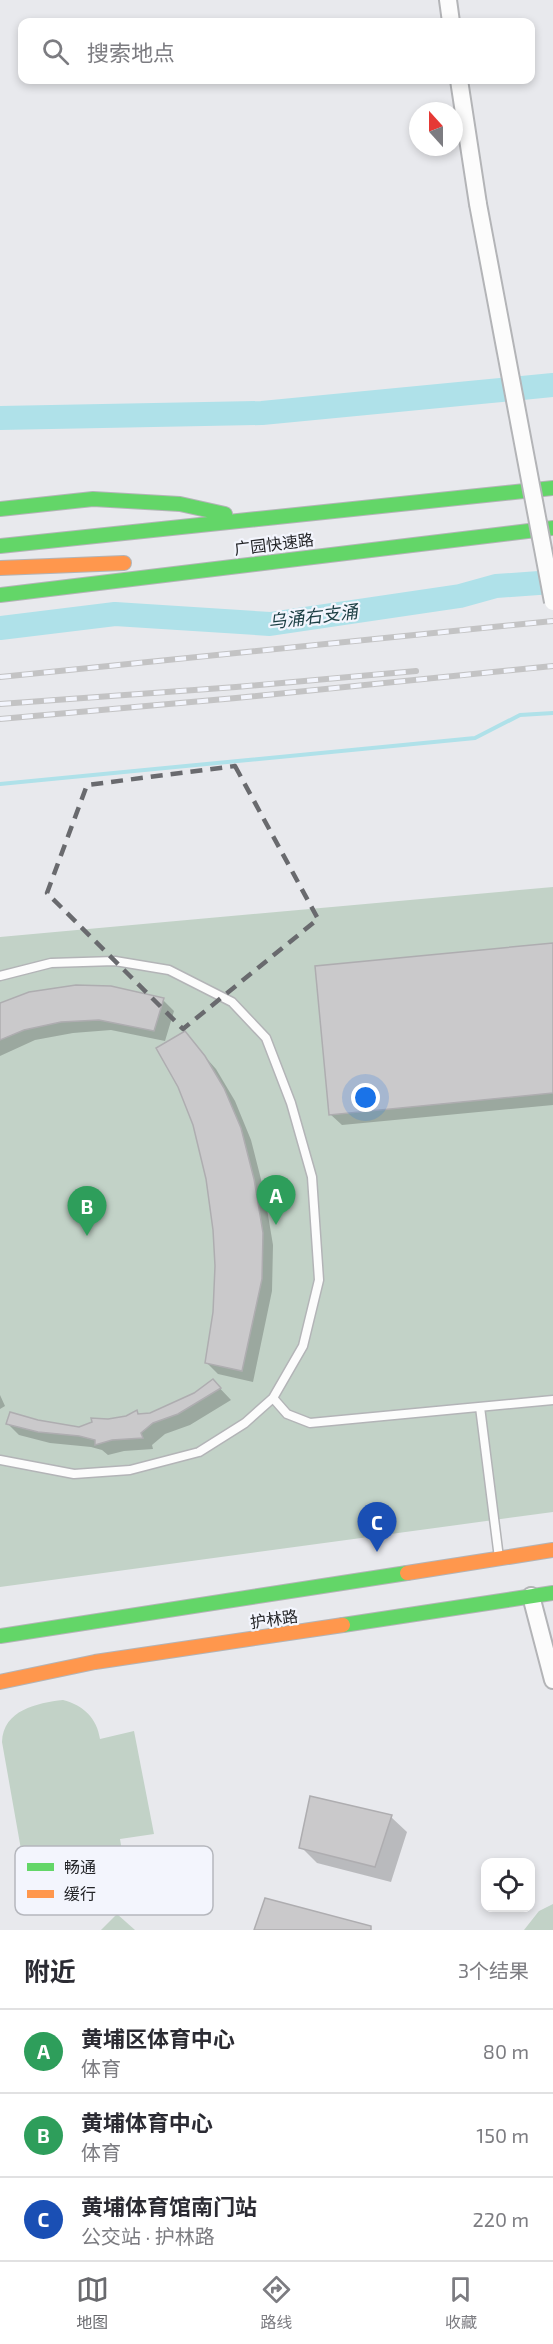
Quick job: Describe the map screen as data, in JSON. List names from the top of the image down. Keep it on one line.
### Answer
{"streets":{"main road":["广园快速路","护林路"]},"water":["乌涌右支涌"],"legend":["畅通","缓行"],"north":"top","page":{"search":"搜索地点","pins":["A","B","C"],"heading":["附近","3个结果"],"list":[{"mark":"A","name":"黄埔区体育中心","note":"体育","value":"80 m"},{"mark":"B","name":"黄埔体育中心","note":"体育","value":"150 m"},{"mark":"C","name":"黄埔体育馆南门站","note":"公交站 · 护林路","value":"220 m"}],"nav":["地图","路线","收藏"]}}
